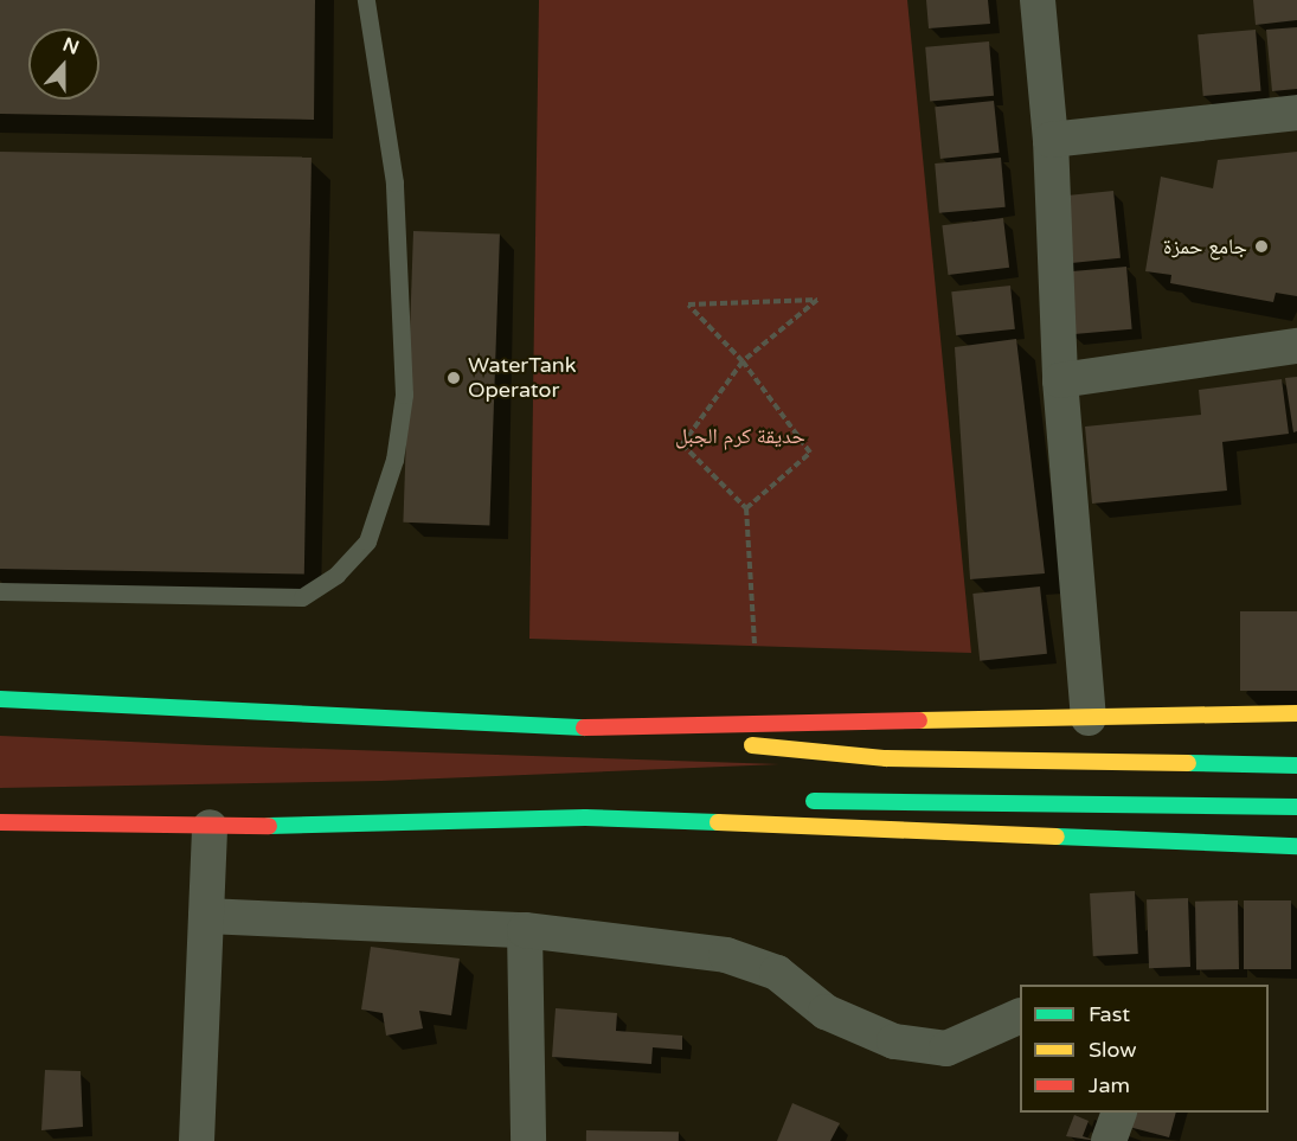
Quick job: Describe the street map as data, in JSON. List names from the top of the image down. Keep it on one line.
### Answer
{"parks":["حديقة كرم الجبل"],"places":["جامع حمزة","WaterTank Operator"],"legend":["Fast","Slow","Jam"],"north":"top"}
